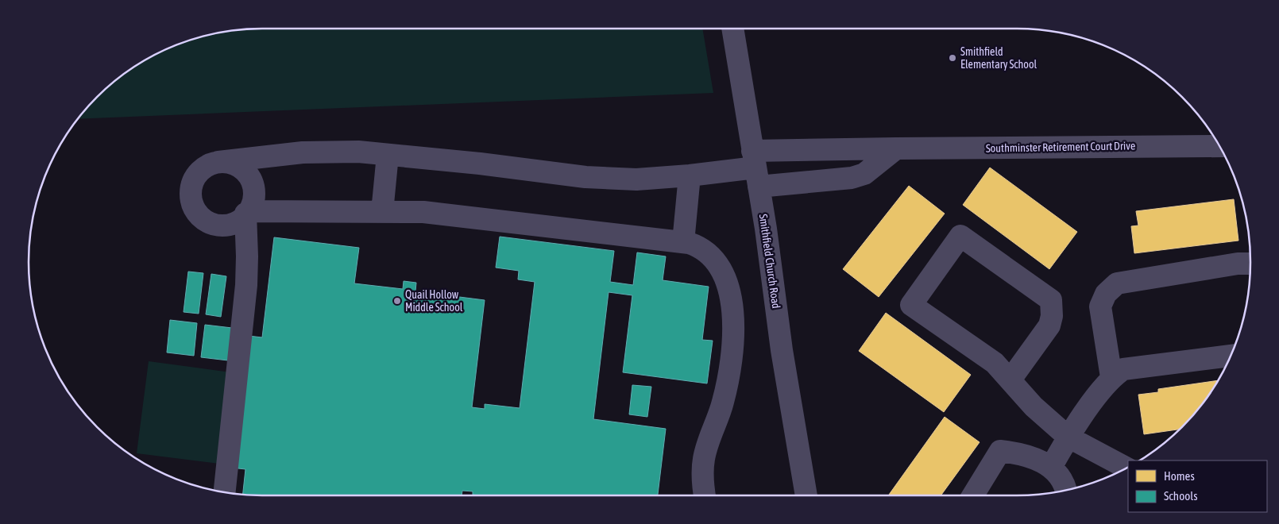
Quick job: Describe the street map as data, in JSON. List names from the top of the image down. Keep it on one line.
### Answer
{"streets":{"street":["Southminster Retirement Court Drive","Smithfield Church Road"]},"crossings":[["Southminster Retirement Court Drive","Smithfield Church Road"]],"places":["Smithfield Elementary School","Quail Hollow Middle School"],"legend":["Homes","Schools"]}
